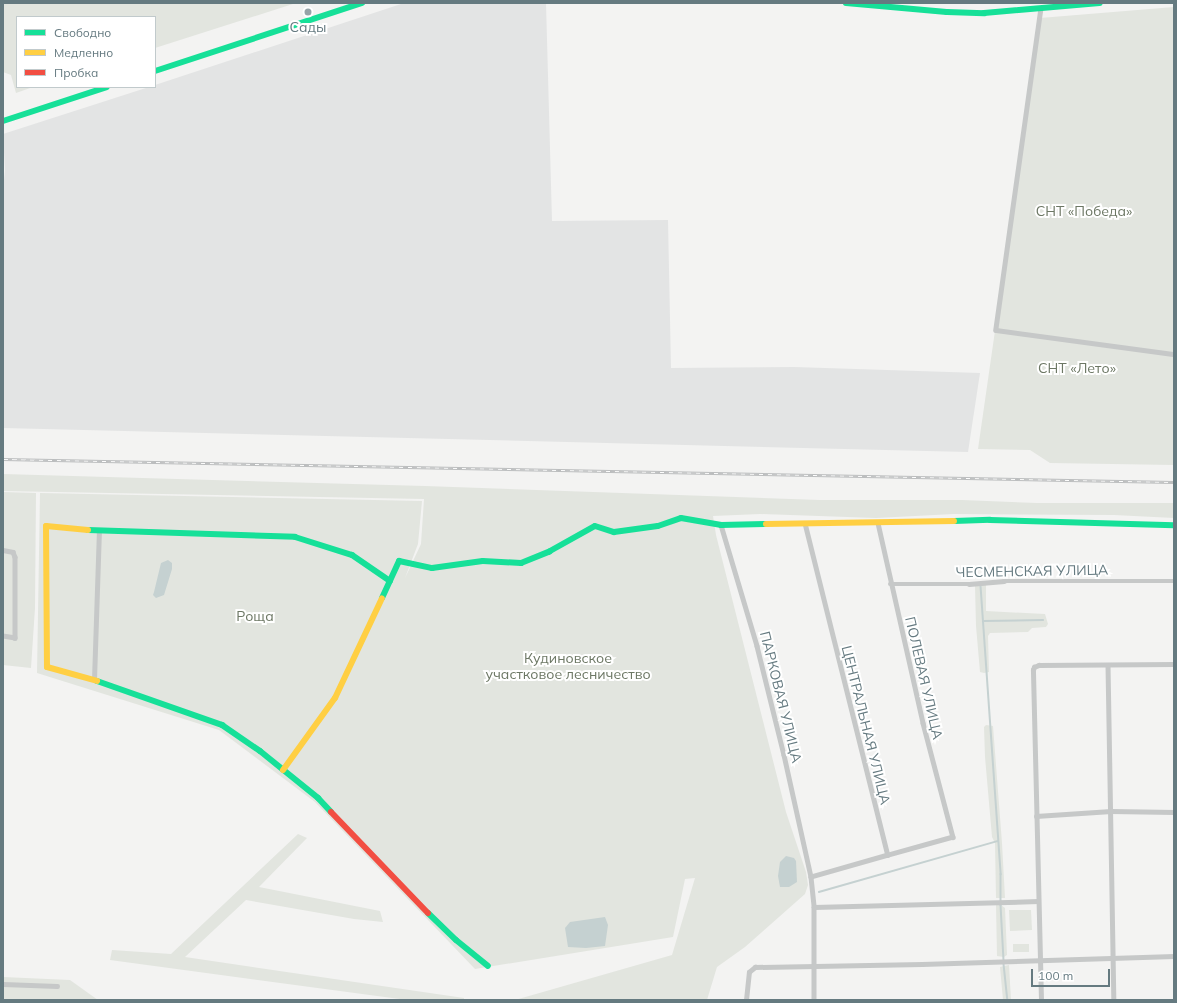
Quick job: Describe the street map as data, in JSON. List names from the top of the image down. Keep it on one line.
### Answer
{"streets":{"street":["ЧЕСМЕНСКАЯ УЛИЦА","ПОЛЕВАЯ УЛИЦА","ПАРКОВАЯ УЛИЦА","ЦЕНТРАЛЬНАЯ УЛИЦА"]},"crossings":[["ЧЕСМЕНСКАЯ УЛИЦА","ПОЛЕВАЯ УЛИЦА"],["ПОЛЕВАЯ УЛИЦА","ЦЕНТРАЛЬНАЯ УЛИЦА"]],"parks":["СНТ «Победа»","СНТ «Лето»","Роща","Кудиновское участковое лесничество"],"places":["Сады"],"legend":["Свободно","Медленно","Пробка"],"scale_bar":"100 m"}
